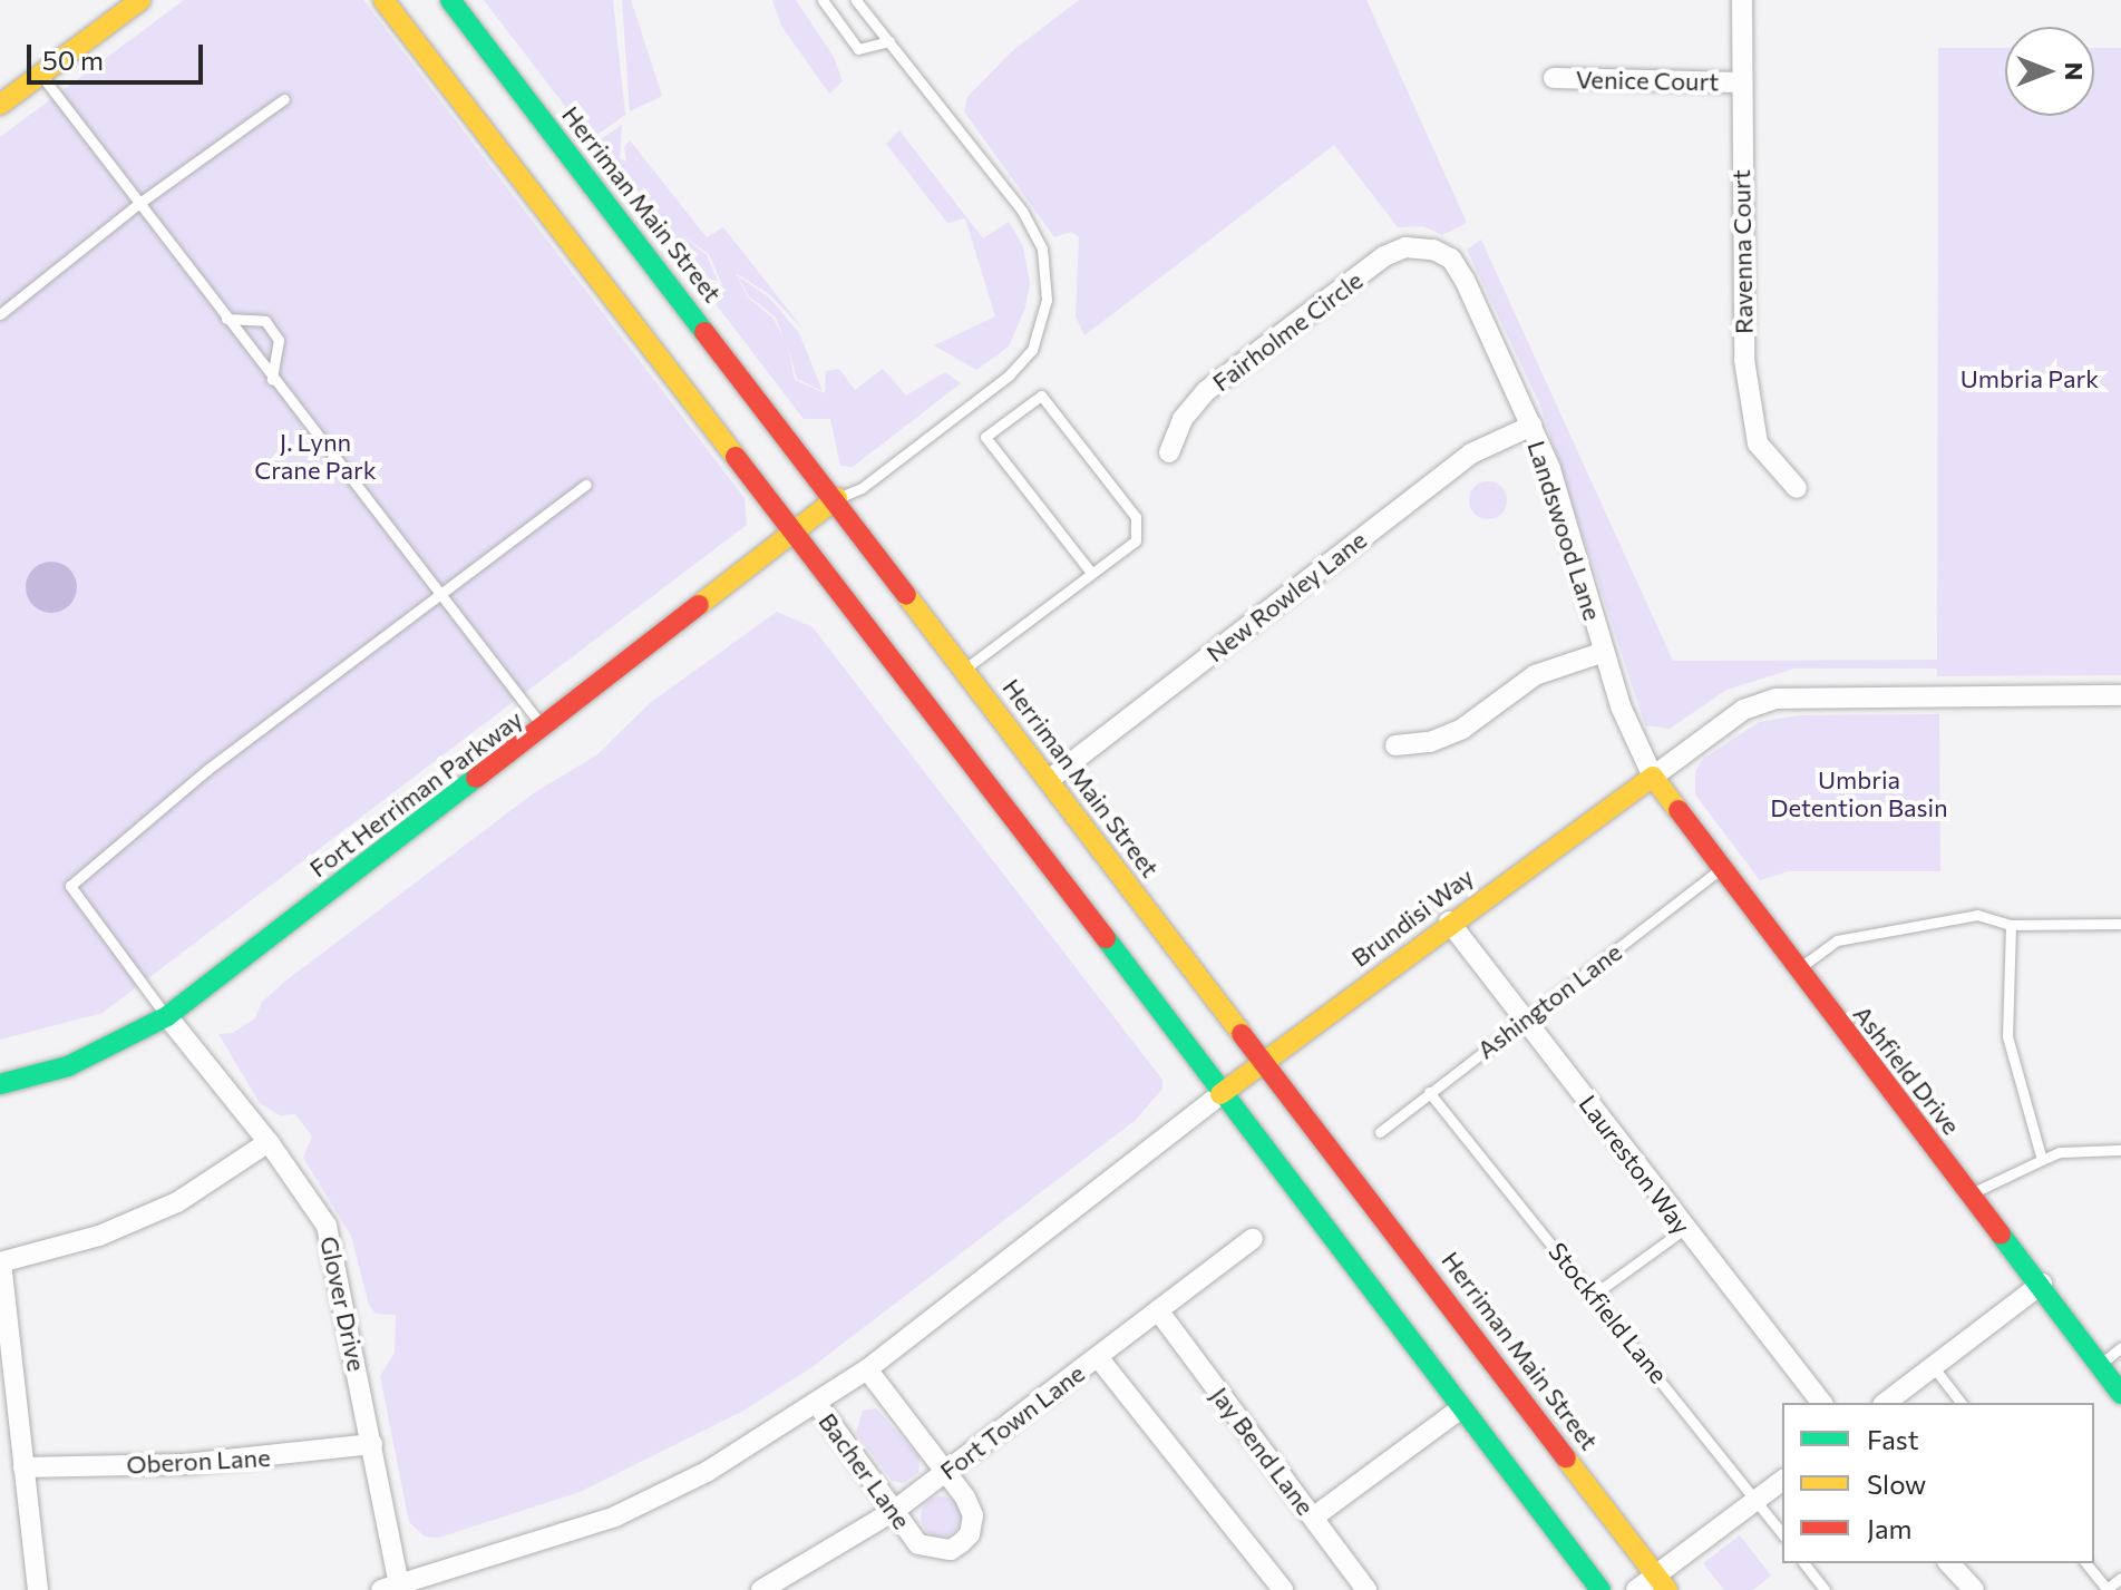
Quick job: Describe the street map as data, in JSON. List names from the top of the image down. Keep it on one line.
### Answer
{"streets":{"main road":["Herriman Main Street","Fort Herriman Parkway","Brundisi Way","Ashfield Drive"],"street":["Venice Court","Ravenna Court","Fairholme Circle","Landswood Lane","New Rowley Lane","Laureston Way","Glover Drive","Fort Town Lane","Jay Bend Lane","Oberon Lane","Bacher Lane"],"lane":["Ashington Lane","Stockfield Lane"]},"crossings":[["Venice Court","Ravenna Court"],["Herriman Main Street","New Rowley Lane"],["Herriman Main Street","Fort Herriman Parkway"],["Herriman Main Street","Brundisi Way"],["Fairholme Circle","Landswood Lane"],["Landswood Lane","New Rowley Lane"],["Landswood Lane","Brundisi Way"],["Landswood Lane","Ashfield Drive"],["Fort Herriman Parkway","Glover Drive"],["Brundisi Way","Ashfield Drive"],["Brundisi Way","Laureston Way"],["Brundisi Way","Glover Drive"],["Brundisi Way","Bacher Lane"],["Ashington Lane","Ashfield Drive"],["Ashington Lane","Laureston Way"],["Ashington Lane","Stockfield Lane"],["Glover Drive","Oberon Lane"],["Fort Town Lane","Jay Bend Lane"],["Fort Town Lane","Bacher Lane"]],"parks":["Umbria Park","J. Lynn Crane Park","Umbria Detention Basin"],"legend":["Fast","Slow","Jam"],"scale_bar":"50 m","north":"right"}
